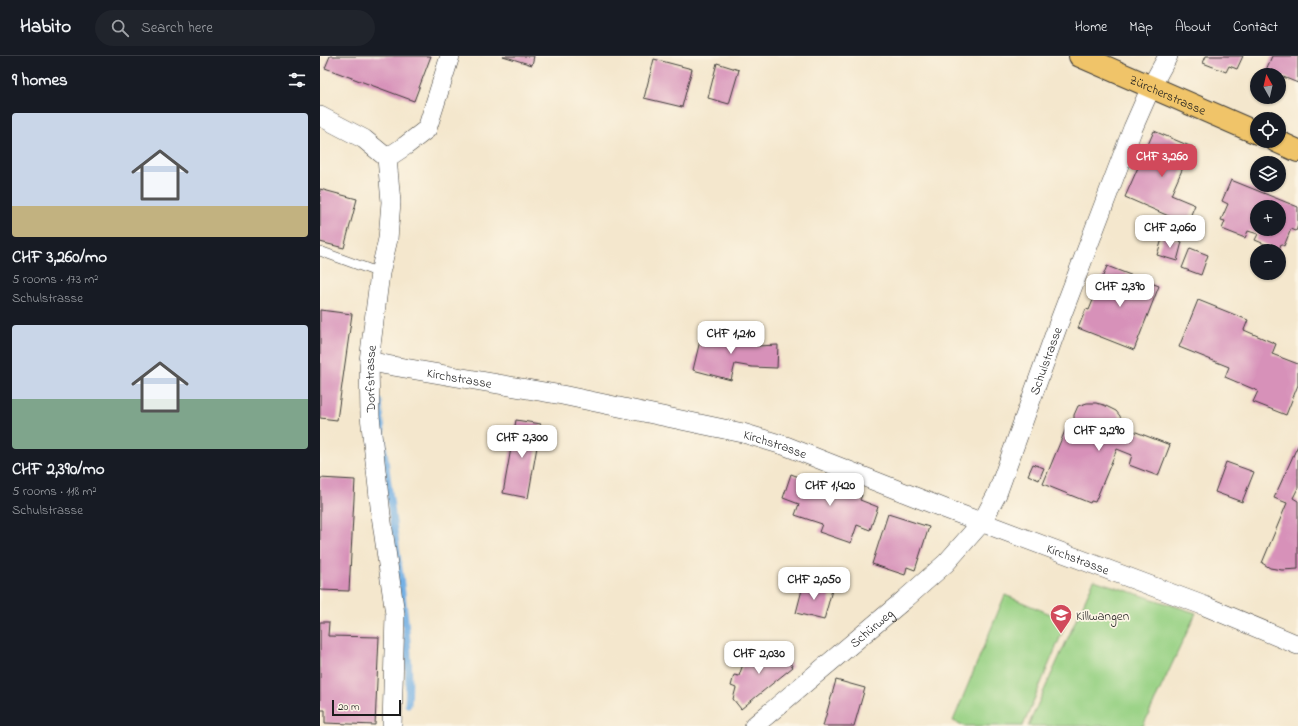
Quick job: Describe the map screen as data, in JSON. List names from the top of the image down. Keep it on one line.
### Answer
{"streets":{"main road":["Zürcherstrasse"],"street":["Schulstrasse","Kirchstrasse","Dorfstrasse","Schürweg"]},"crossings":[["Zürcherstrasse","Schulstrasse"],["Schulstrasse","Kirchstrasse"],["Schulstrasse","Schürweg"],["Kirchstrasse","Dorfstrasse"],["Kirchstrasse","Schürweg"]],"places":{"school or university":["Killwangen"]},"scale_bar":"20 m","north":"top","page":{"header":"Habito","search":"Search here","nav":["Home","Map","About","Contact"],"heading":"9 homes","map_buttons":["+","−"],"list":[{"name":"CHF 3,260/mo","note":"5 rooms · 173 m² · Schulstrasse"},{"name":"CHF 2,390/mo","note":"5 rooms · 118 m² · Schulstrasse"}],"price":["CHF 3,260","CHF 2,060","CHF 2,390","CHF 1,210","CHF 2,290","CHF 2,300","CHF 1,420","CHF 2,050","CHF 2,030"],"scale":"20 m"}}
